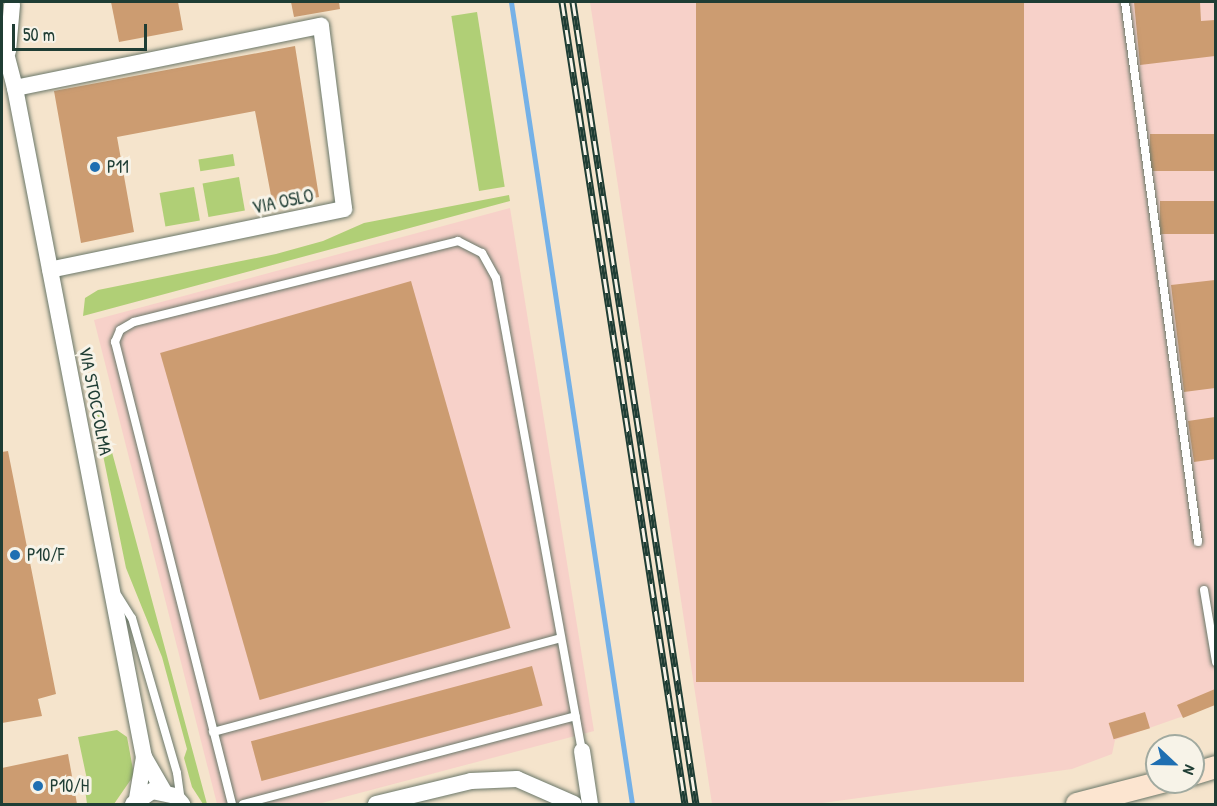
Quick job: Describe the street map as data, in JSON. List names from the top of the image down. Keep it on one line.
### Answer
{"streets":{"street":["VIA OSLO","VIA STOCCOLMA"]},"crossings":[["VIA OSLO","VIA STOCCOLMA"]],"places":["P11","P10/F","P10/H"],"scale_bar":"50 m","north":"right"}
